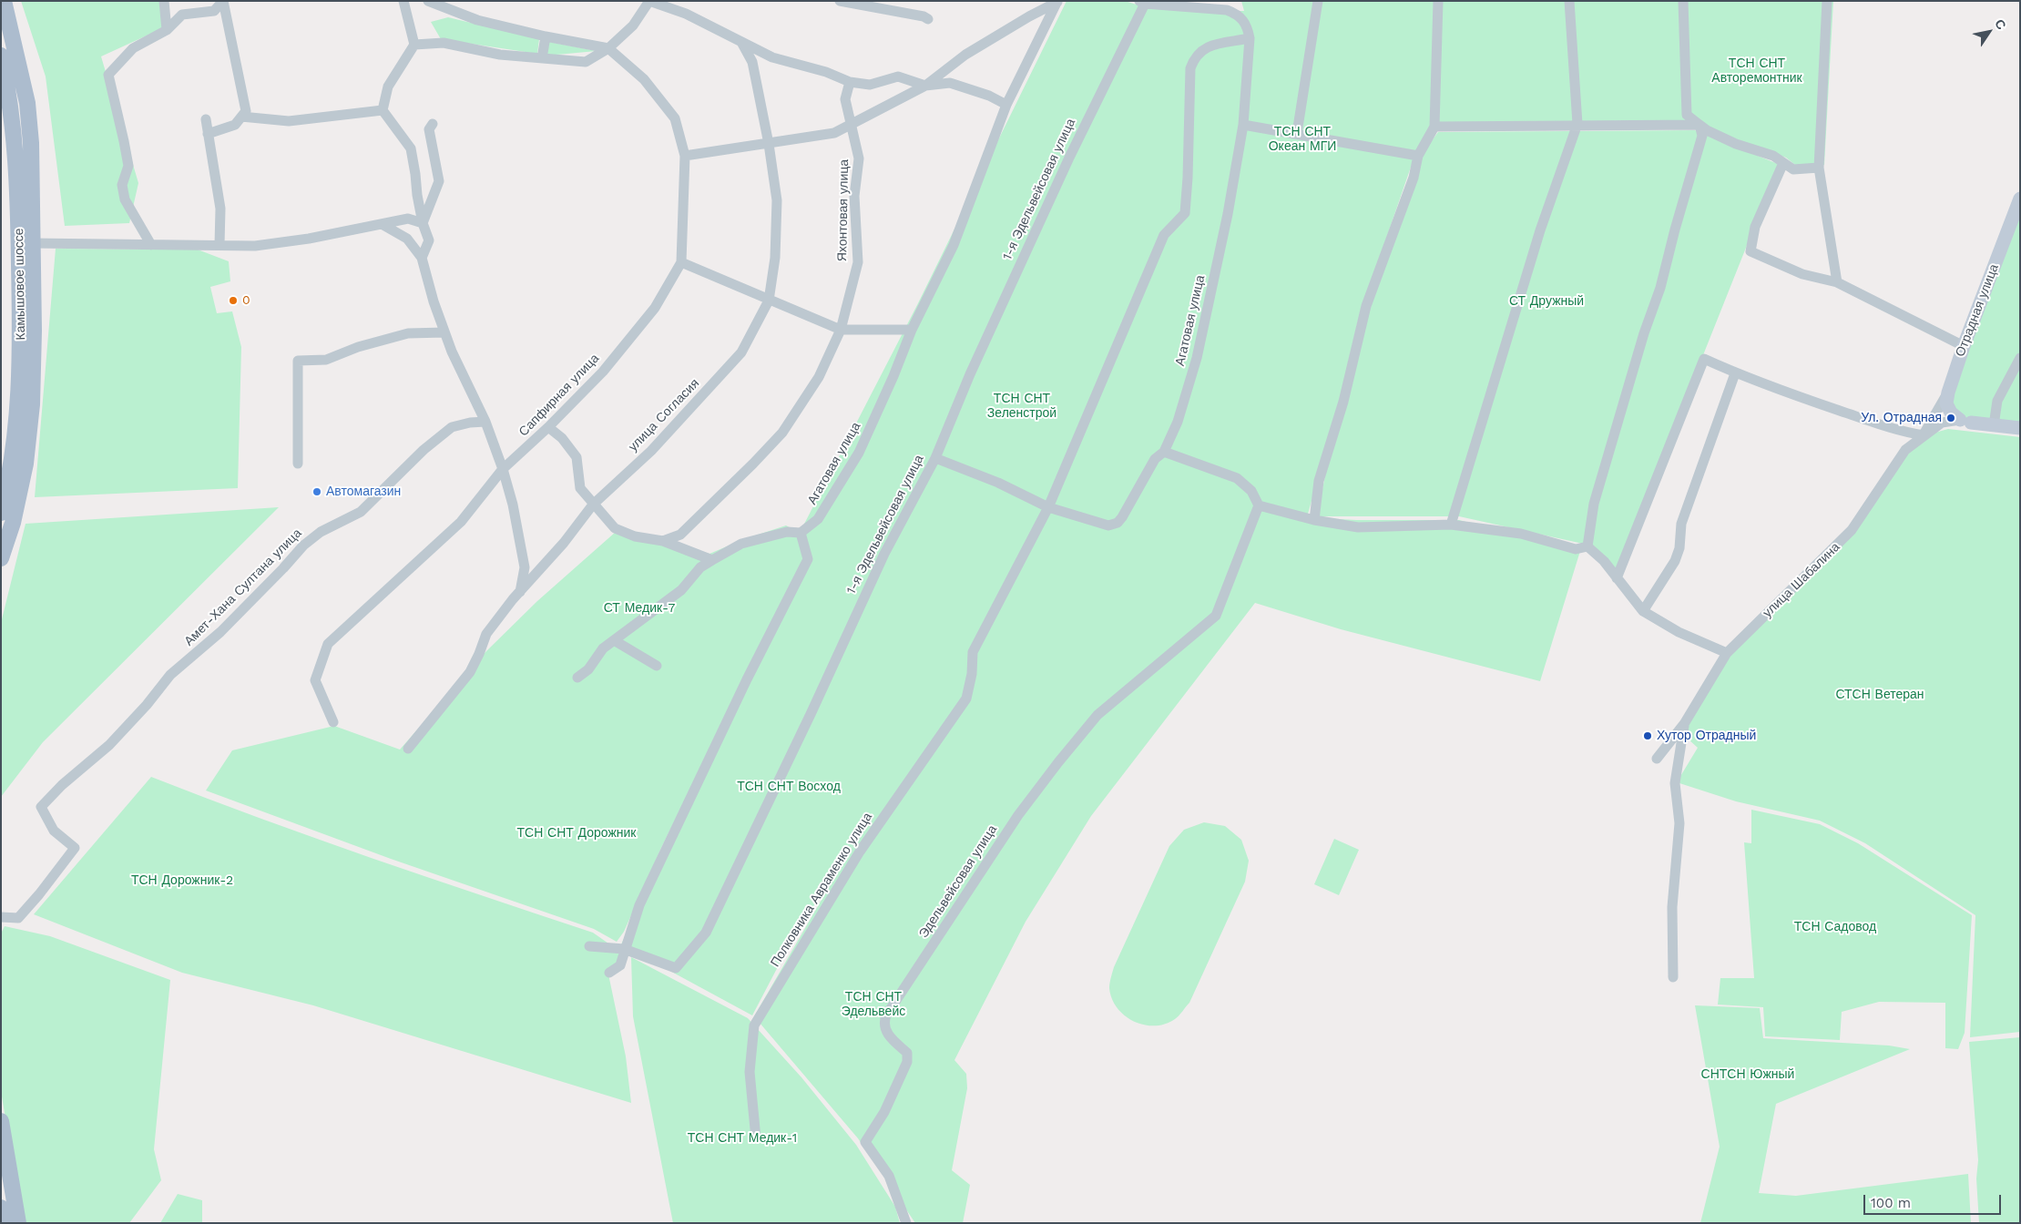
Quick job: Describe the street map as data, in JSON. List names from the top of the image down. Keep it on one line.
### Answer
{"streets":{"main road":["Камышовое шоссе","Отрадная улица","улица Шабалина"],"street":["1-я Эдельвейсовая улица","Яхонтовая улица","Агатовая улица","Сапфирная улица","улица Согласия","Амет-Хана Султана улица","Эдельвейсовая улица","Полковника Авраменко улица"]},"crossings":[["1-я Эдельвейсовая улица","Агатовая улица"],["Отрадная улица","улица Шабалина"],["Агатовая улица","Полковника Авраменко улица"]],"parks":["ТСН СНТ Авторемонтник","ТСН СНТ Океан МГИ","СТ Дружный","ТСН СНТ Зеленстрой","СТ Медик-7","СТСН Ветеран","ТСН СНТ Восход","ТСН СНТ Дорожник","ТСН Дорожник-2","ТСН Садовод","ТСН СНТ Эдельвейс","СНТСН Южный","ТСН СНТ Медик-1"],"places":["0","Ул. Отрадная","Автомагазин","Хутор Отрадный"],"scale_bar":"100 m","north":"top right"}
